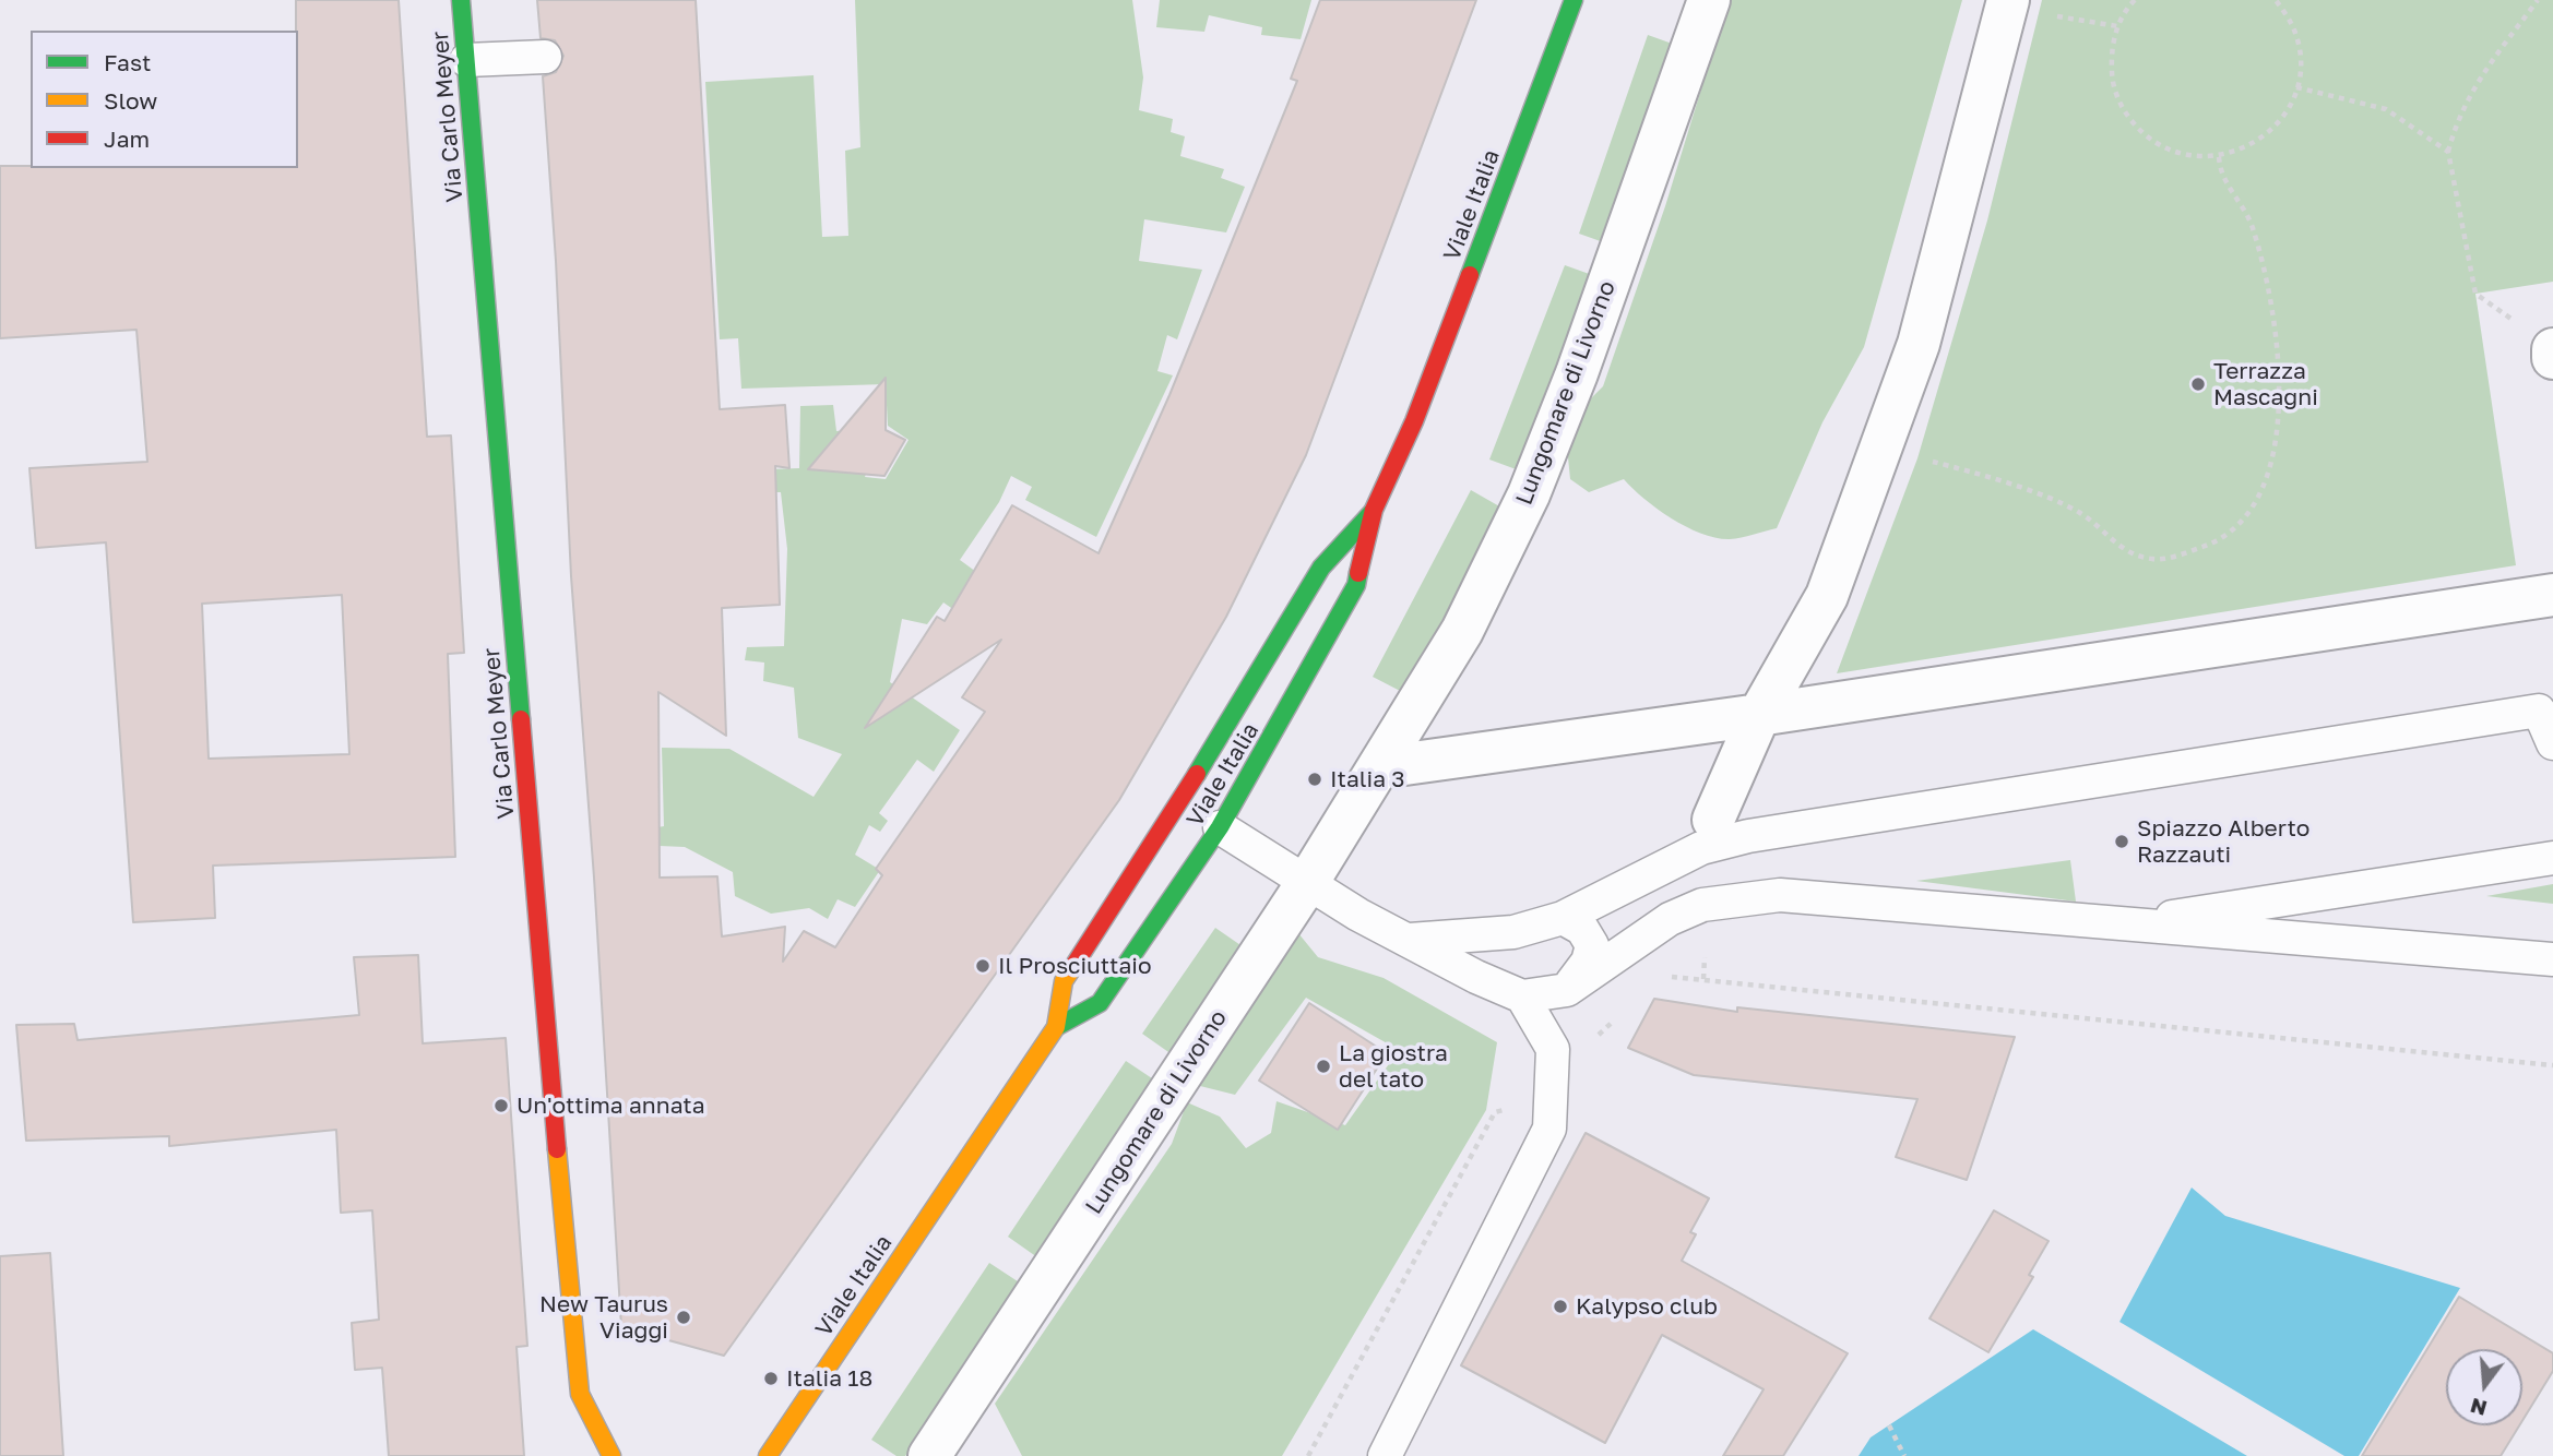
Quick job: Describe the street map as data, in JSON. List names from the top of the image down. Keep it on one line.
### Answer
{"streets":{"main road":["Via Carlo Meyer","Viale Italia"],"street":["Lungomare di Livorno"]},"places":["Terrazza Mascagni","Italia 3","Spiazzo Alberto Razzauti","Il Prosciuttaio","La giostra del tato","Un'ottima annata","Kalypso club","New Taurus Viaggi","Italia 18"],"legend":["Fast","Slow","Jam"],"north":"bottom"}
